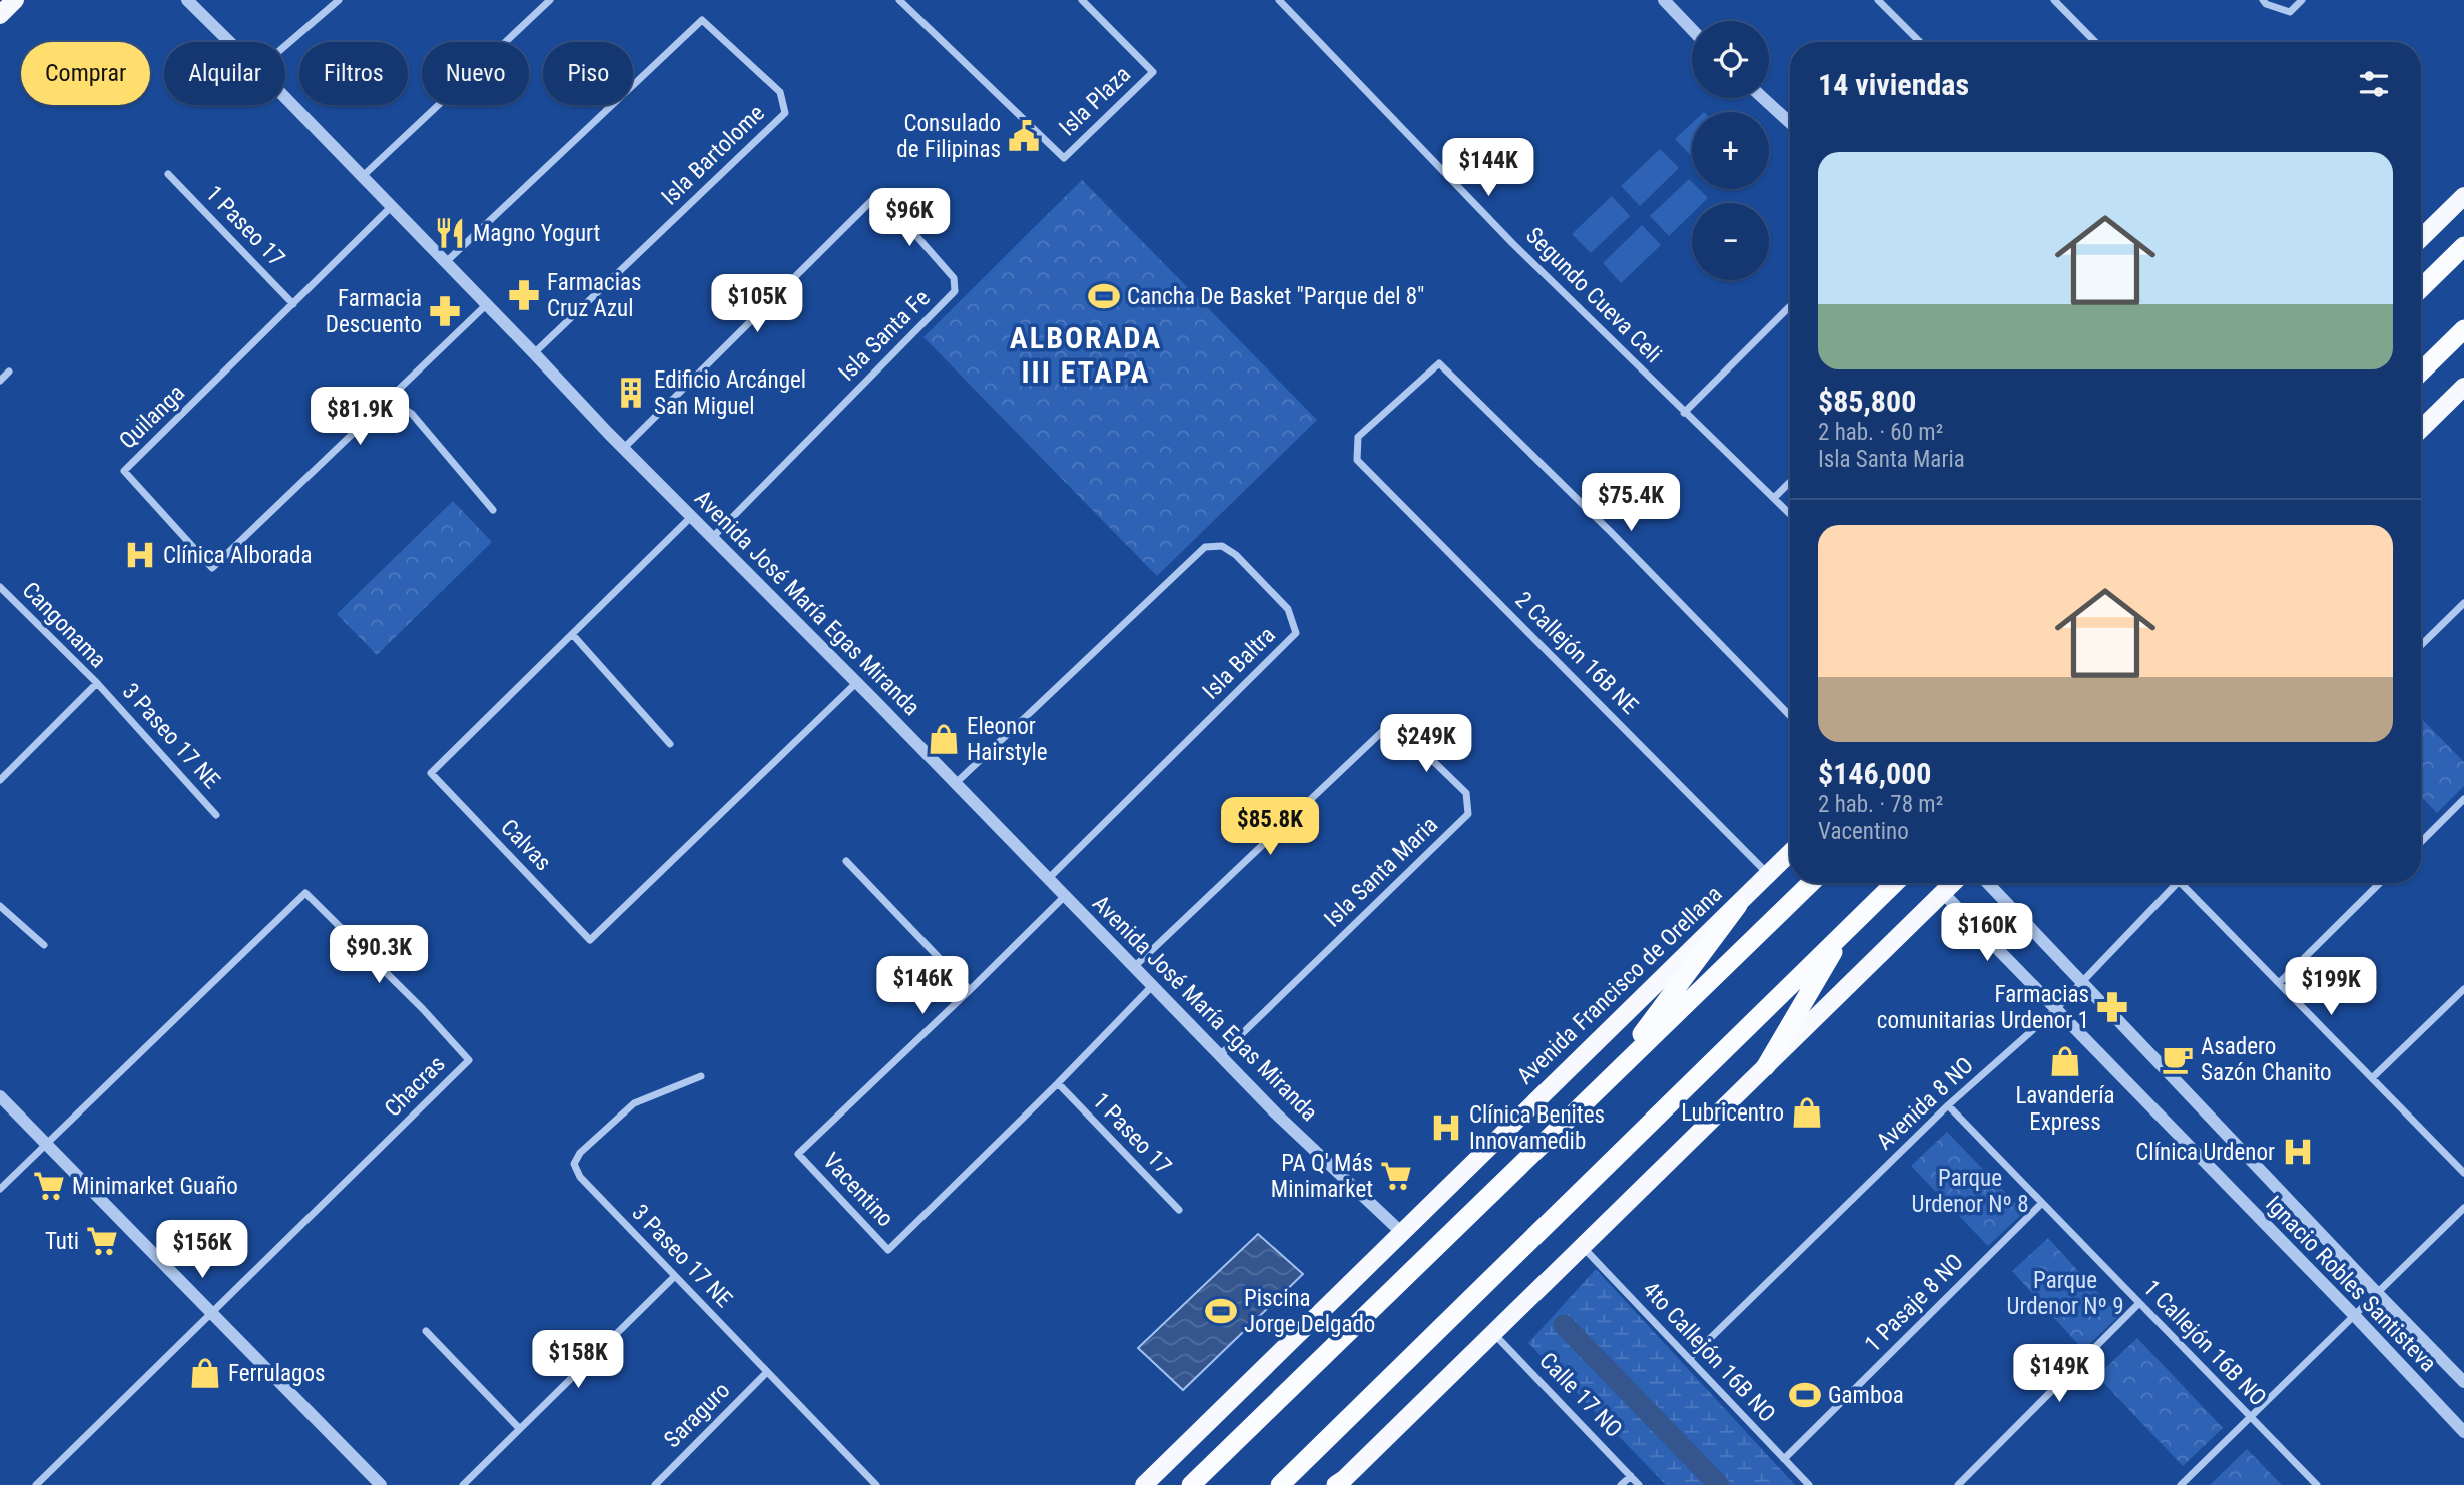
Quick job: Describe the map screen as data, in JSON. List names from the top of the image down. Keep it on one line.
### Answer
{"streets":{"main road":["Avenida Francisco de Orellana"],"street":["Isla Plaza","Isla Bartolome","1 Paseo 17","Segundo Cueva Celi","Isla Santa Fe","Quilanga","Avenida José María Egas Miranda","Cangonama","2 Callejón 16B NE","Isla Baltra","3 Paseo 17 NE","Calvas","Isla Santa Maria","Chacras","Avenida 8 NO","Vacentino","Ignacio Robles Santisteva","1 Pasaje 8 NO","1 Callejón 16B NO","4to Callejón 16B NO","Calle 17 NO","Saraguro"]},"crossings":[["Isla Bartolome","Avenida José María Egas Miranda"],["1 Paseo 17","Quilanga"],["1 Paseo 17","Vacentino"],["Isla Santa Fe","Avenida José María Egas Miranda"],["Quilanga","Avenida José María Egas Miranda"],["Avenida José María Egas Miranda","Isla Baltra"],["Avenida José María Egas Miranda","Calvas"],["Avenida José María Egas Miranda","Isla Santa Maria"],["Avenida José María Egas Miranda","Avenida Francisco de Orellana"],["Avenida José María Egas Miranda","Vacentino"],["Cangonama","3 Paseo 17 NE"],["2 Callejón 16B NE","Avenida Francisco de Orellana"],["3 Paseo 17 NE","Saraguro"],["Avenida 8 NO","Ignacio Robles Santisteva"],["Avenida 8 NO","1 Callejón 16B NO"],["Avenida 8 NO","4to Callejón 16B NO"],["1 Pasaje 8 NO","1 Callejón 16B NO"],["1 Pasaje 8 NO","4to Callejón 16B NO"]],"districts":["ALBORADA III ETAPA"],"parks":["Parque Urdenor Nº 8","Parque Urdenor Nº 9"],"places":{"public building":["Consulado de Filipinas"],"restaurant":["Magno Yogurt"],"pharmacy":["Farmacias Cruz Azul","Farmacia Descuento","Farmacias comunitarias Urdenor 1"],"sports":["Cancha De Basket \"Parque del 8\"","Piscina Jorge Delgado","Gamboa"],"building":["Edificio Arcángel San Miguel"],"hospital":["Clínica Alborada","Clínica Benites Innovamedib","Clínica Urdenor"],"shop":["Eleonor Hairstyle","Lavandería Express","Lubricentro","Ferrulagos"],"cafe":["Asadero Sazón Chanito"],"supermarket":["PA Q' Más Minimarket","Minimarket Guaño","Tuti"]},"page":{"map_buttons":["+","−"],"chip":["Comprar","Alquilar","Filtros","Nuevo","Piso"],"heading":"14 viviendas","list":[{"name":"$85,800","note":"2 hab. · 60 m² · Isla Santa Maria"},{"name":"$146,000","note":"2 hab. · 78 m² · Vacentino"}],"price":["$144K","$96K","$105K","$81.9K","$75.4K","$249K","$85.8K","$160K","$90.3K","$146K","$199K","$156K","$158K","$149K"]}}
